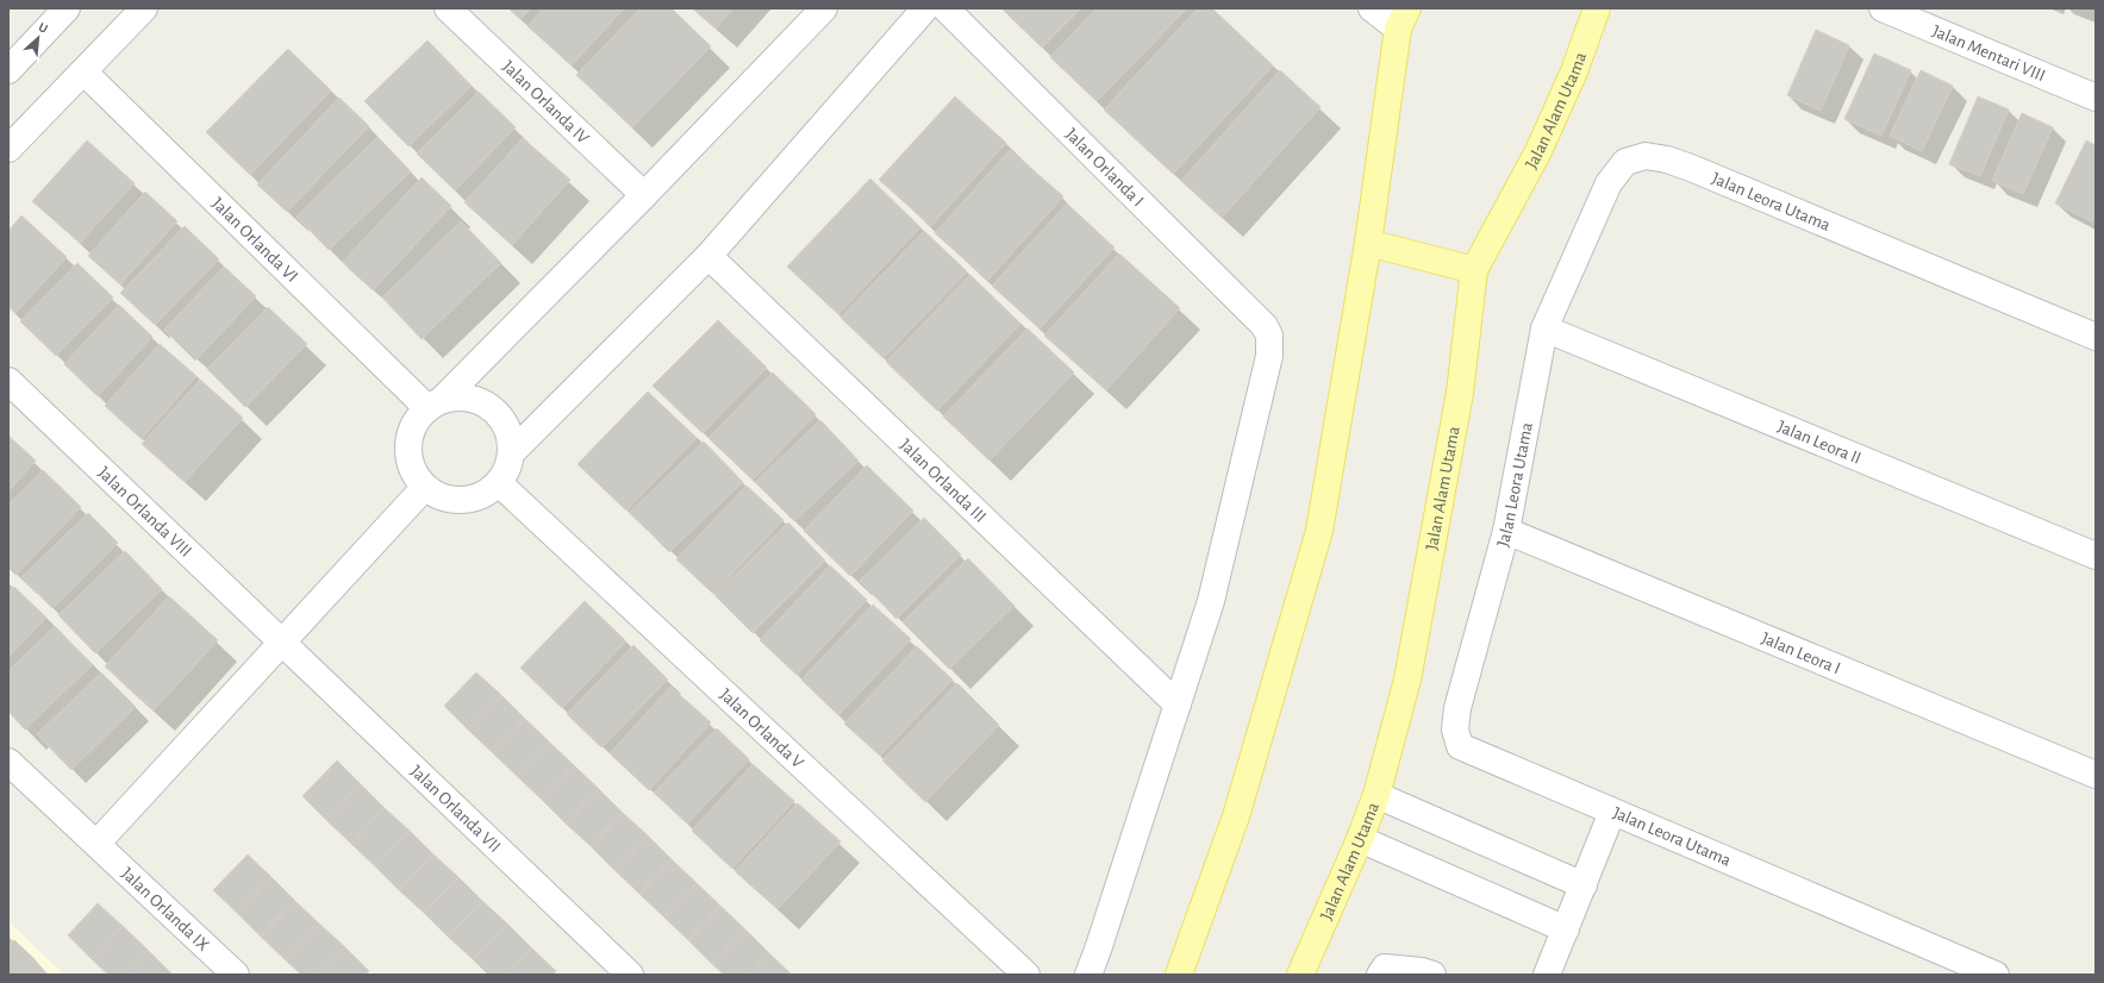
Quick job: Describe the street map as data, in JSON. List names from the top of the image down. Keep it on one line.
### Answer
{"streets":{"main road":["Jalan Alam Utama"],"street":["Jalan Mentari VIII","Jalan Orlanda IV","Jalan Orlanda I","Jalan Leora Utama","Jalan Orlanda VI","Jalan Leora II","Jalan Orlanda III","Jalan Orlanda VIII","Jalan Leora I","Jalan Orlanda V","Jalan Orlanda VII","Jalan Orlanda IX"]},"crossings":[["Jalan Orlanda I","Jalan Orlanda III"],["Jalan Leora Utama","Jalan Leora II"],["Jalan Leora Utama","Jalan Leora I"],["Jalan Orlanda VI","Jalan Orlanda V"],["Jalan Orlanda VIII","Jalan Orlanda VII"]],"north":"top right"}
